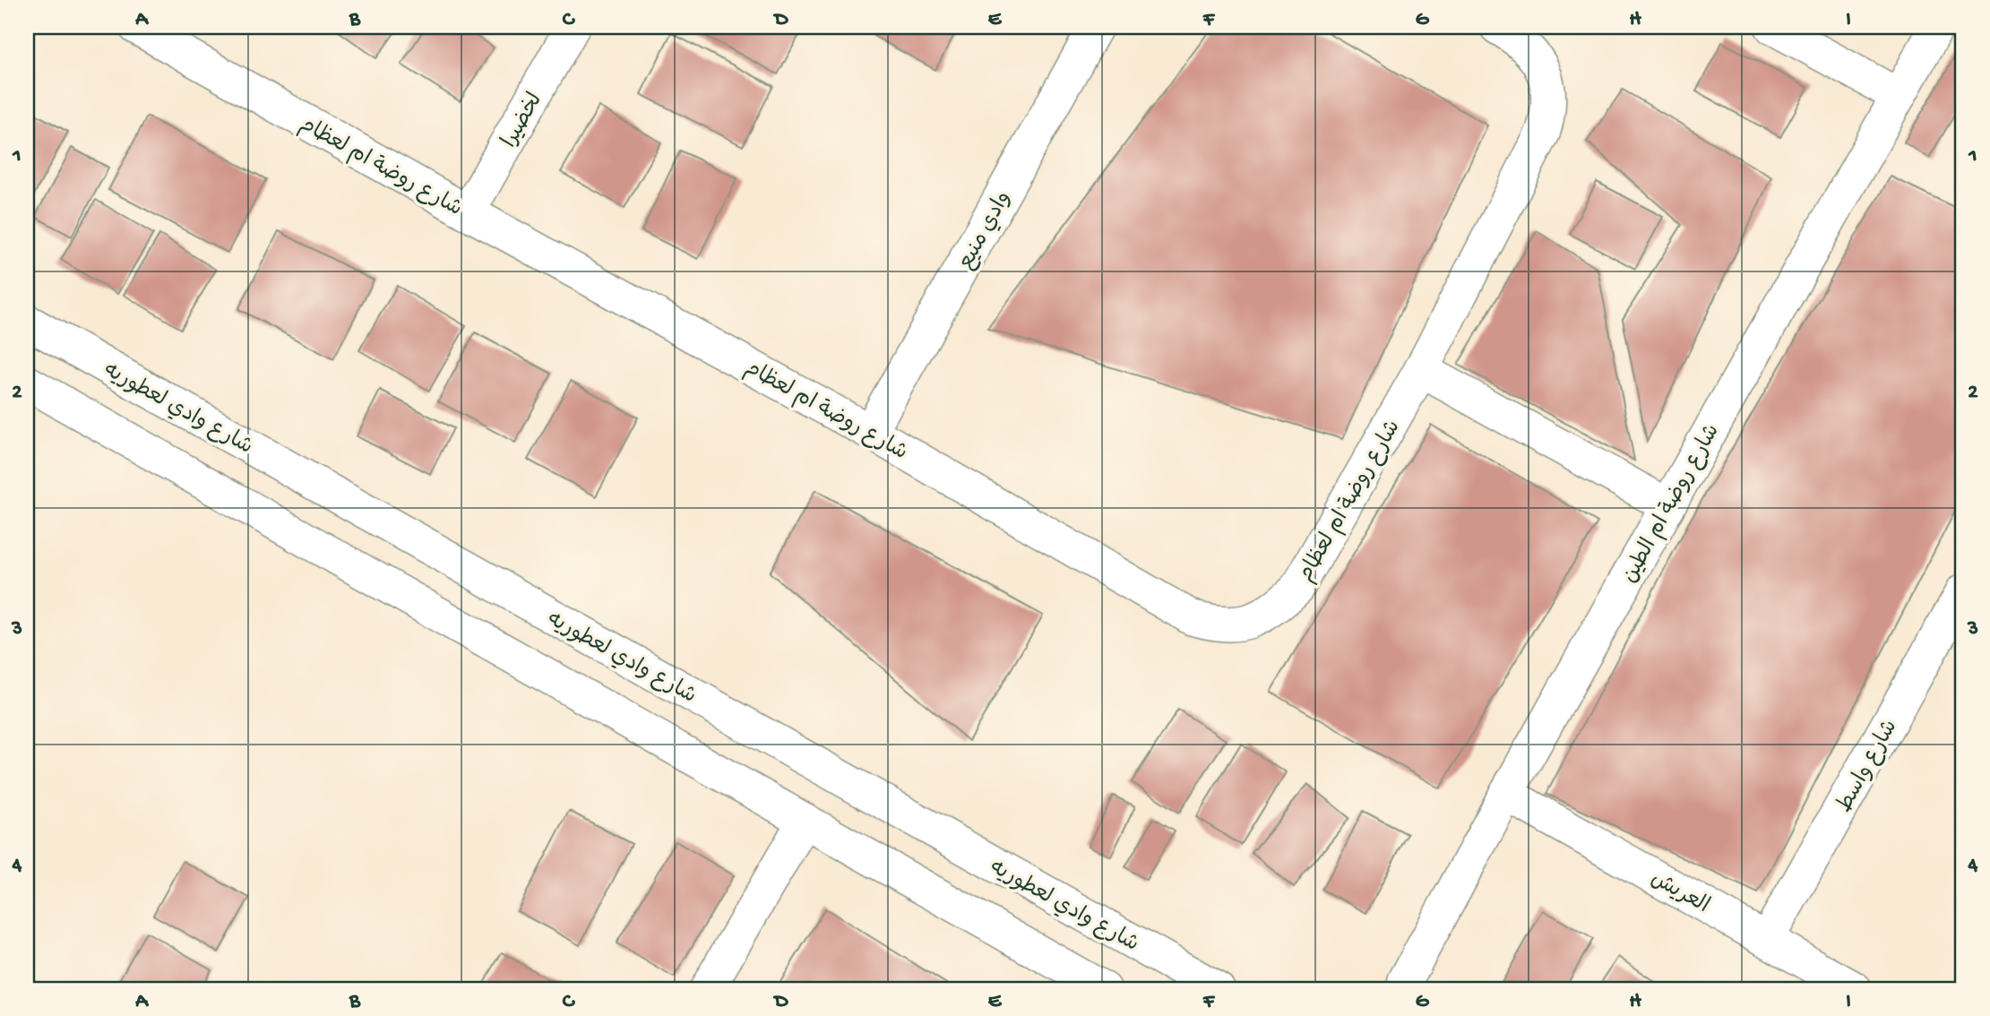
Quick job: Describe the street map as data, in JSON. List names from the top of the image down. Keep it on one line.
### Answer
{"streets":{"street":["لخضيرا","شارع روضة ام لعظام","وادي منيع","شارع وادي لعطوريه","شارع روضة ام الطين","شارع واسط","العريش"]},"crossings":[["لخضيرا","شارع روضة ام لعظام"],["شارع روضة ام لعظام","وادي منيع"],["شارع روضة ام الطين","العريش"],["شارع واسط","العريش"]],"grid":{"columns":["A","B","C","D","E","F","G","H","I"],"rows":["1","2","3","4"]}}
